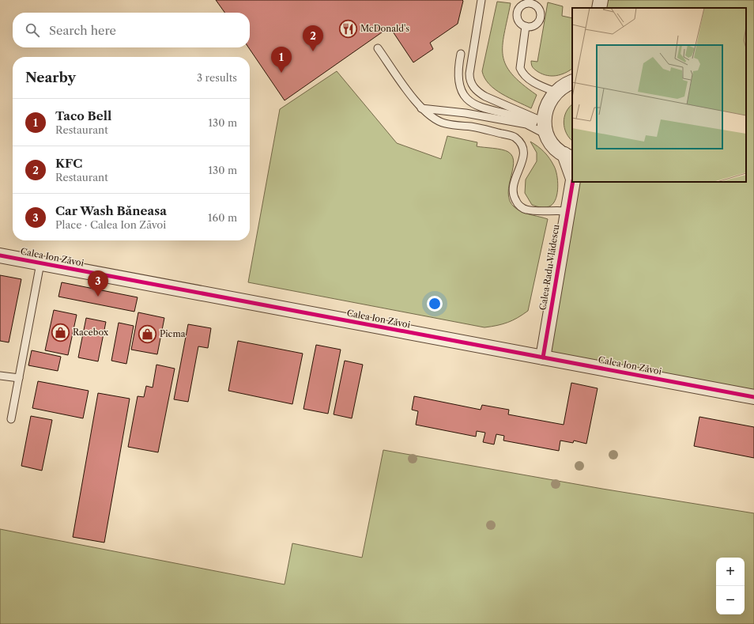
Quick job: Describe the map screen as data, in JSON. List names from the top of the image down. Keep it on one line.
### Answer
{"streets":{"street":["Calea Ion Zăvoi","Calea Radu Vlădescu"]},"crossings":[["Calea Ion Zăvoi","Calea Radu Vlădescu"]],"places":{"restaurant":["McDonald's"],"shop":["Racebox","Picma"]},"page":{"search":"Search here","pins":["2","1","3"],"heading":["Nearby","3 results"],"list":[{"mark":"1","name":"Taco Bell","note":"Restaurant","value":"130 m"},{"mark":"2","name":"KFC","note":"Restaurant","value":"130 m"},{"mark":"3","name":"Car Wash Băneasa","note":"Place · Calea Ion Zăvoi","value":"160 m"}],"map_buttons":["+","−"]}}
